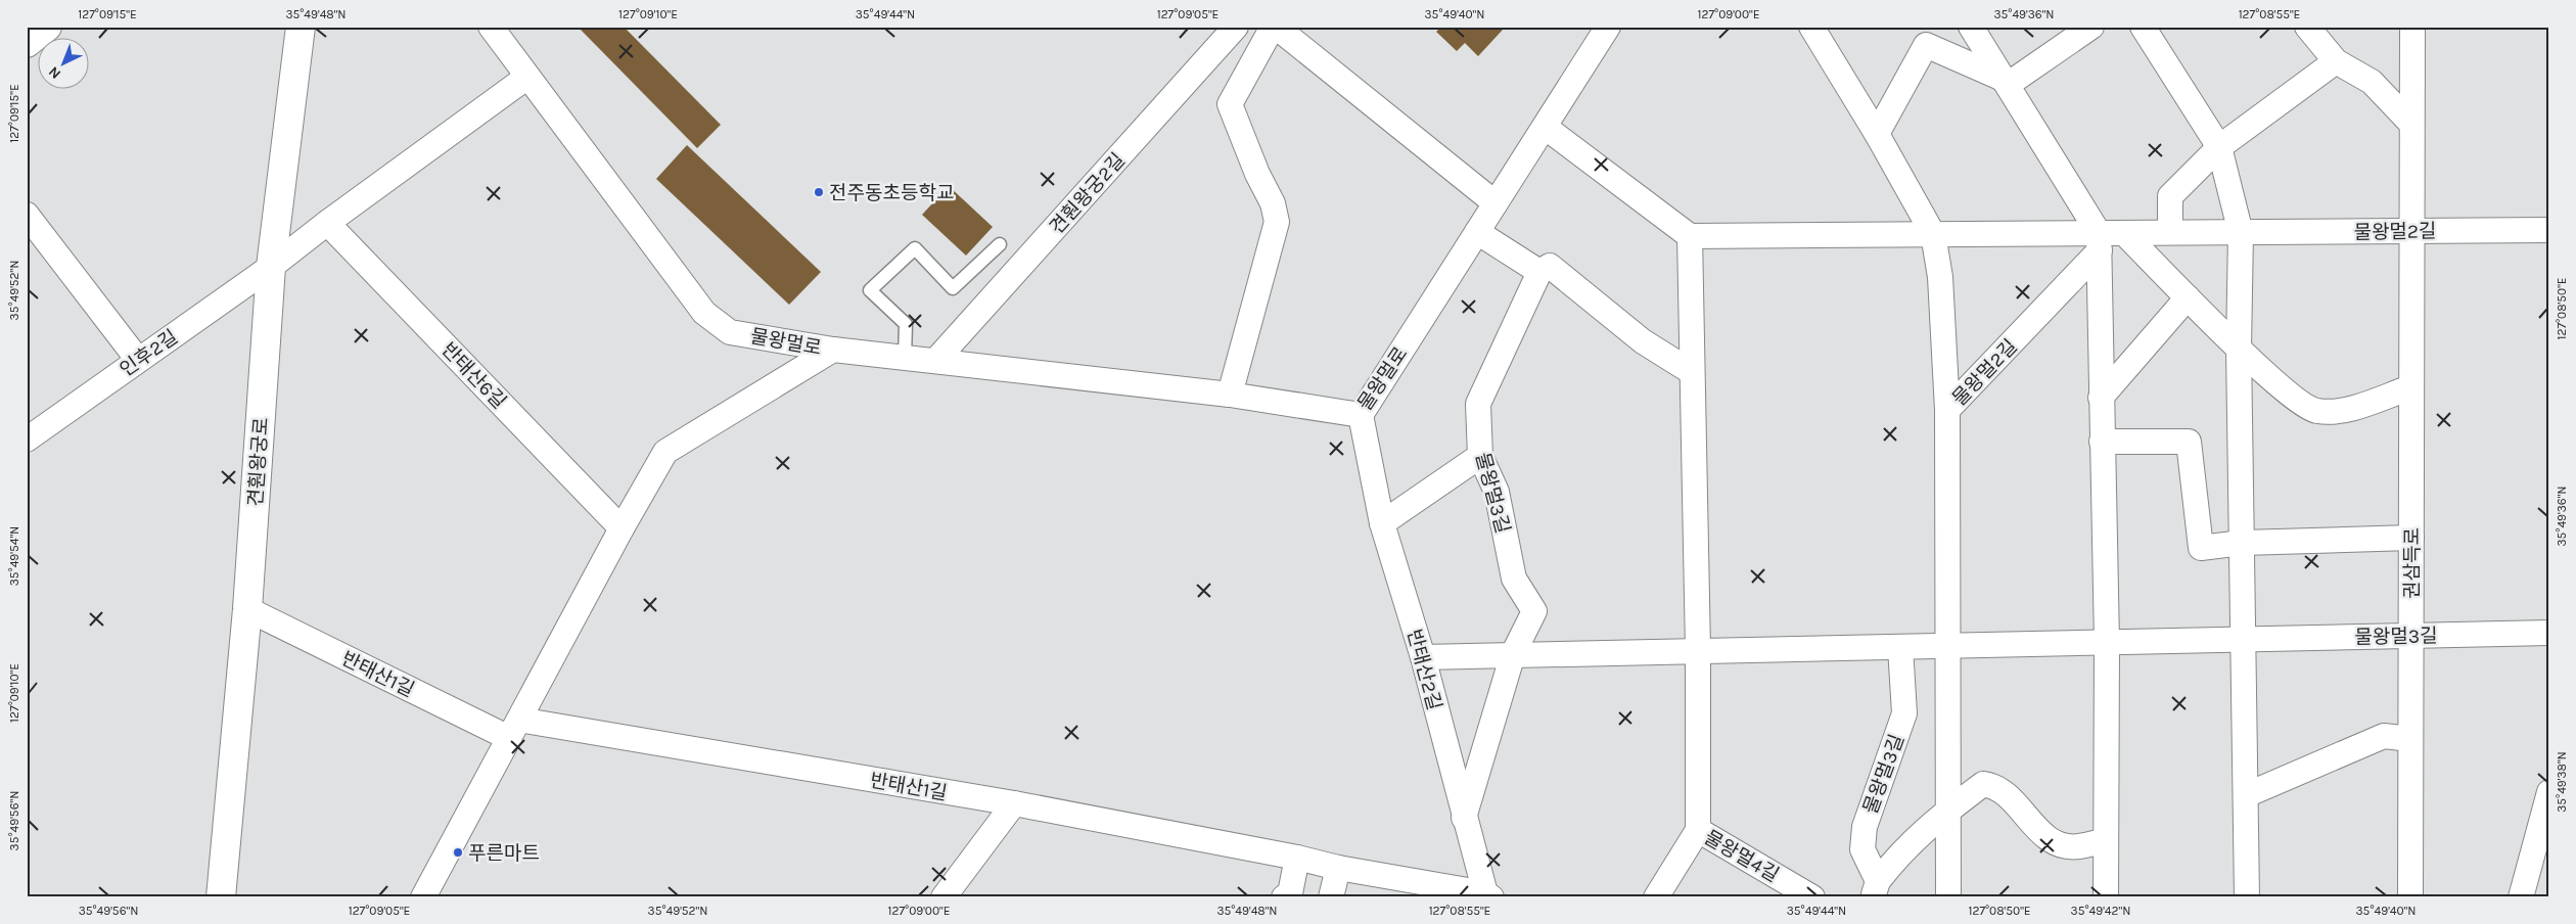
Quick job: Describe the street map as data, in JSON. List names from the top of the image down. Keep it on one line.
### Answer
{"streets":{"street":["견훤왕궁2길","물왕멀2길","물왕멀로","인후2길","반태산6길","견훤왕궁로","물왕멀3길","권삼득로","반태산2길","반태산1길","물왕멀4길"]},"crossings":[["견훤왕궁2길","물왕멀로"],["물왕멀2길","권삼득로"],["물왕멀로","인후2길"],["물왕멀로","반태산2길"],["인후2길","반태산6길"],["인후2길","견훤왕궁로"],["견훤왕궁로","반태산1길"],["물왕멀3길","권삼득로"],["물왕멀3길","반태산2길"],["반태산2길","반태산1길"]],"places":["전주동초등학교","푸른마트"],"north":"bottom left","coordinates":["127°09'15\"E","35°49'48\"N","127°09'10\"E","35°49'44\"N","127°09'05\"E","35°49'40\"N","127°09'00\"E","35°49'36\"N","127°08'55\"E","35°49'52\"N","127°08'50\"E","35°49'54\"N","35°49'38\"N","35°49'56\"N","35°49'42\"N"]}
